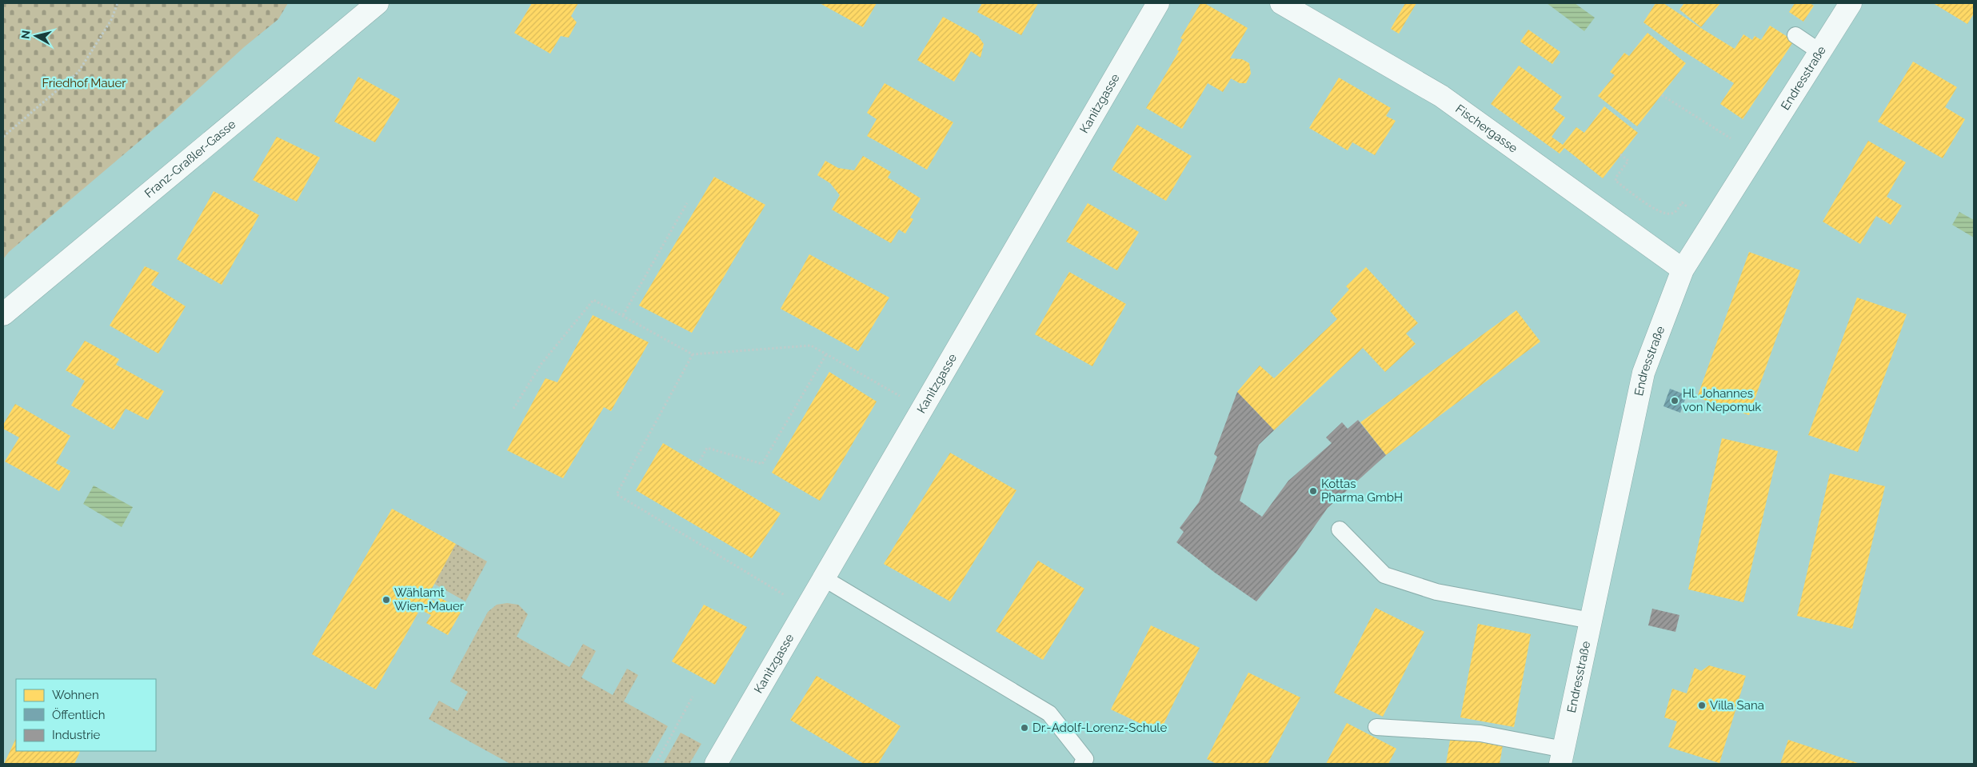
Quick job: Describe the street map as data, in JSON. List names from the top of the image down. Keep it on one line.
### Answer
{"streets":{"street":["Endresstraße","Kanitzgasse","Fischergasse","Franz-Graßler-Gasse"]},"crossings":[["Endresstraße","Fischergasse"]],"parks":["Friedhof Mauer"],"places":["Hl. Johannes von Nepomuk","Kottas Pharma GmbH","Wählamt Wien-Mauer","Villa Sana","Dr.-Adolf-Lorenz-Schule"],"legend":["Wohnen","Öffentlich","Industrie"],"north":"left"}
